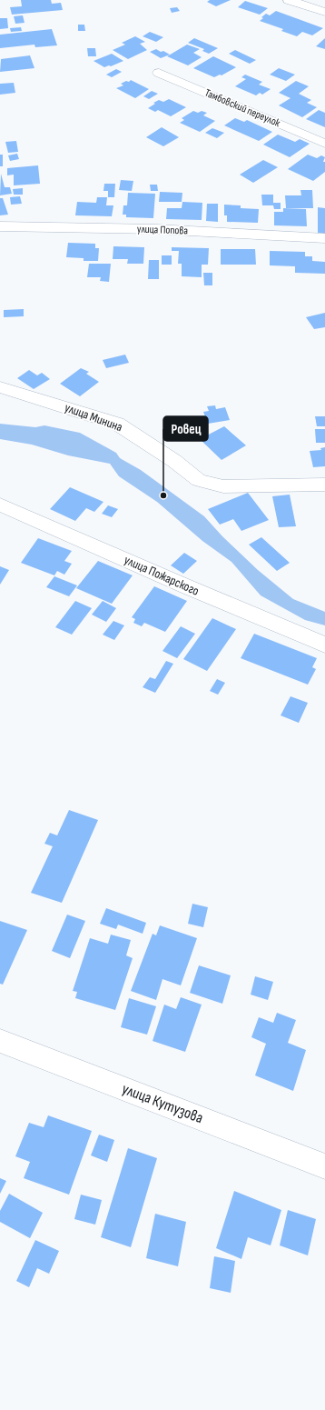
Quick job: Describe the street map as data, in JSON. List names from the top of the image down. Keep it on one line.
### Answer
{"streets":{"street":["Тамбовский переулок","улица Попова","улица Минина","улица Пожарского","улица Кутузова"]},"places":["Ровец"]}
